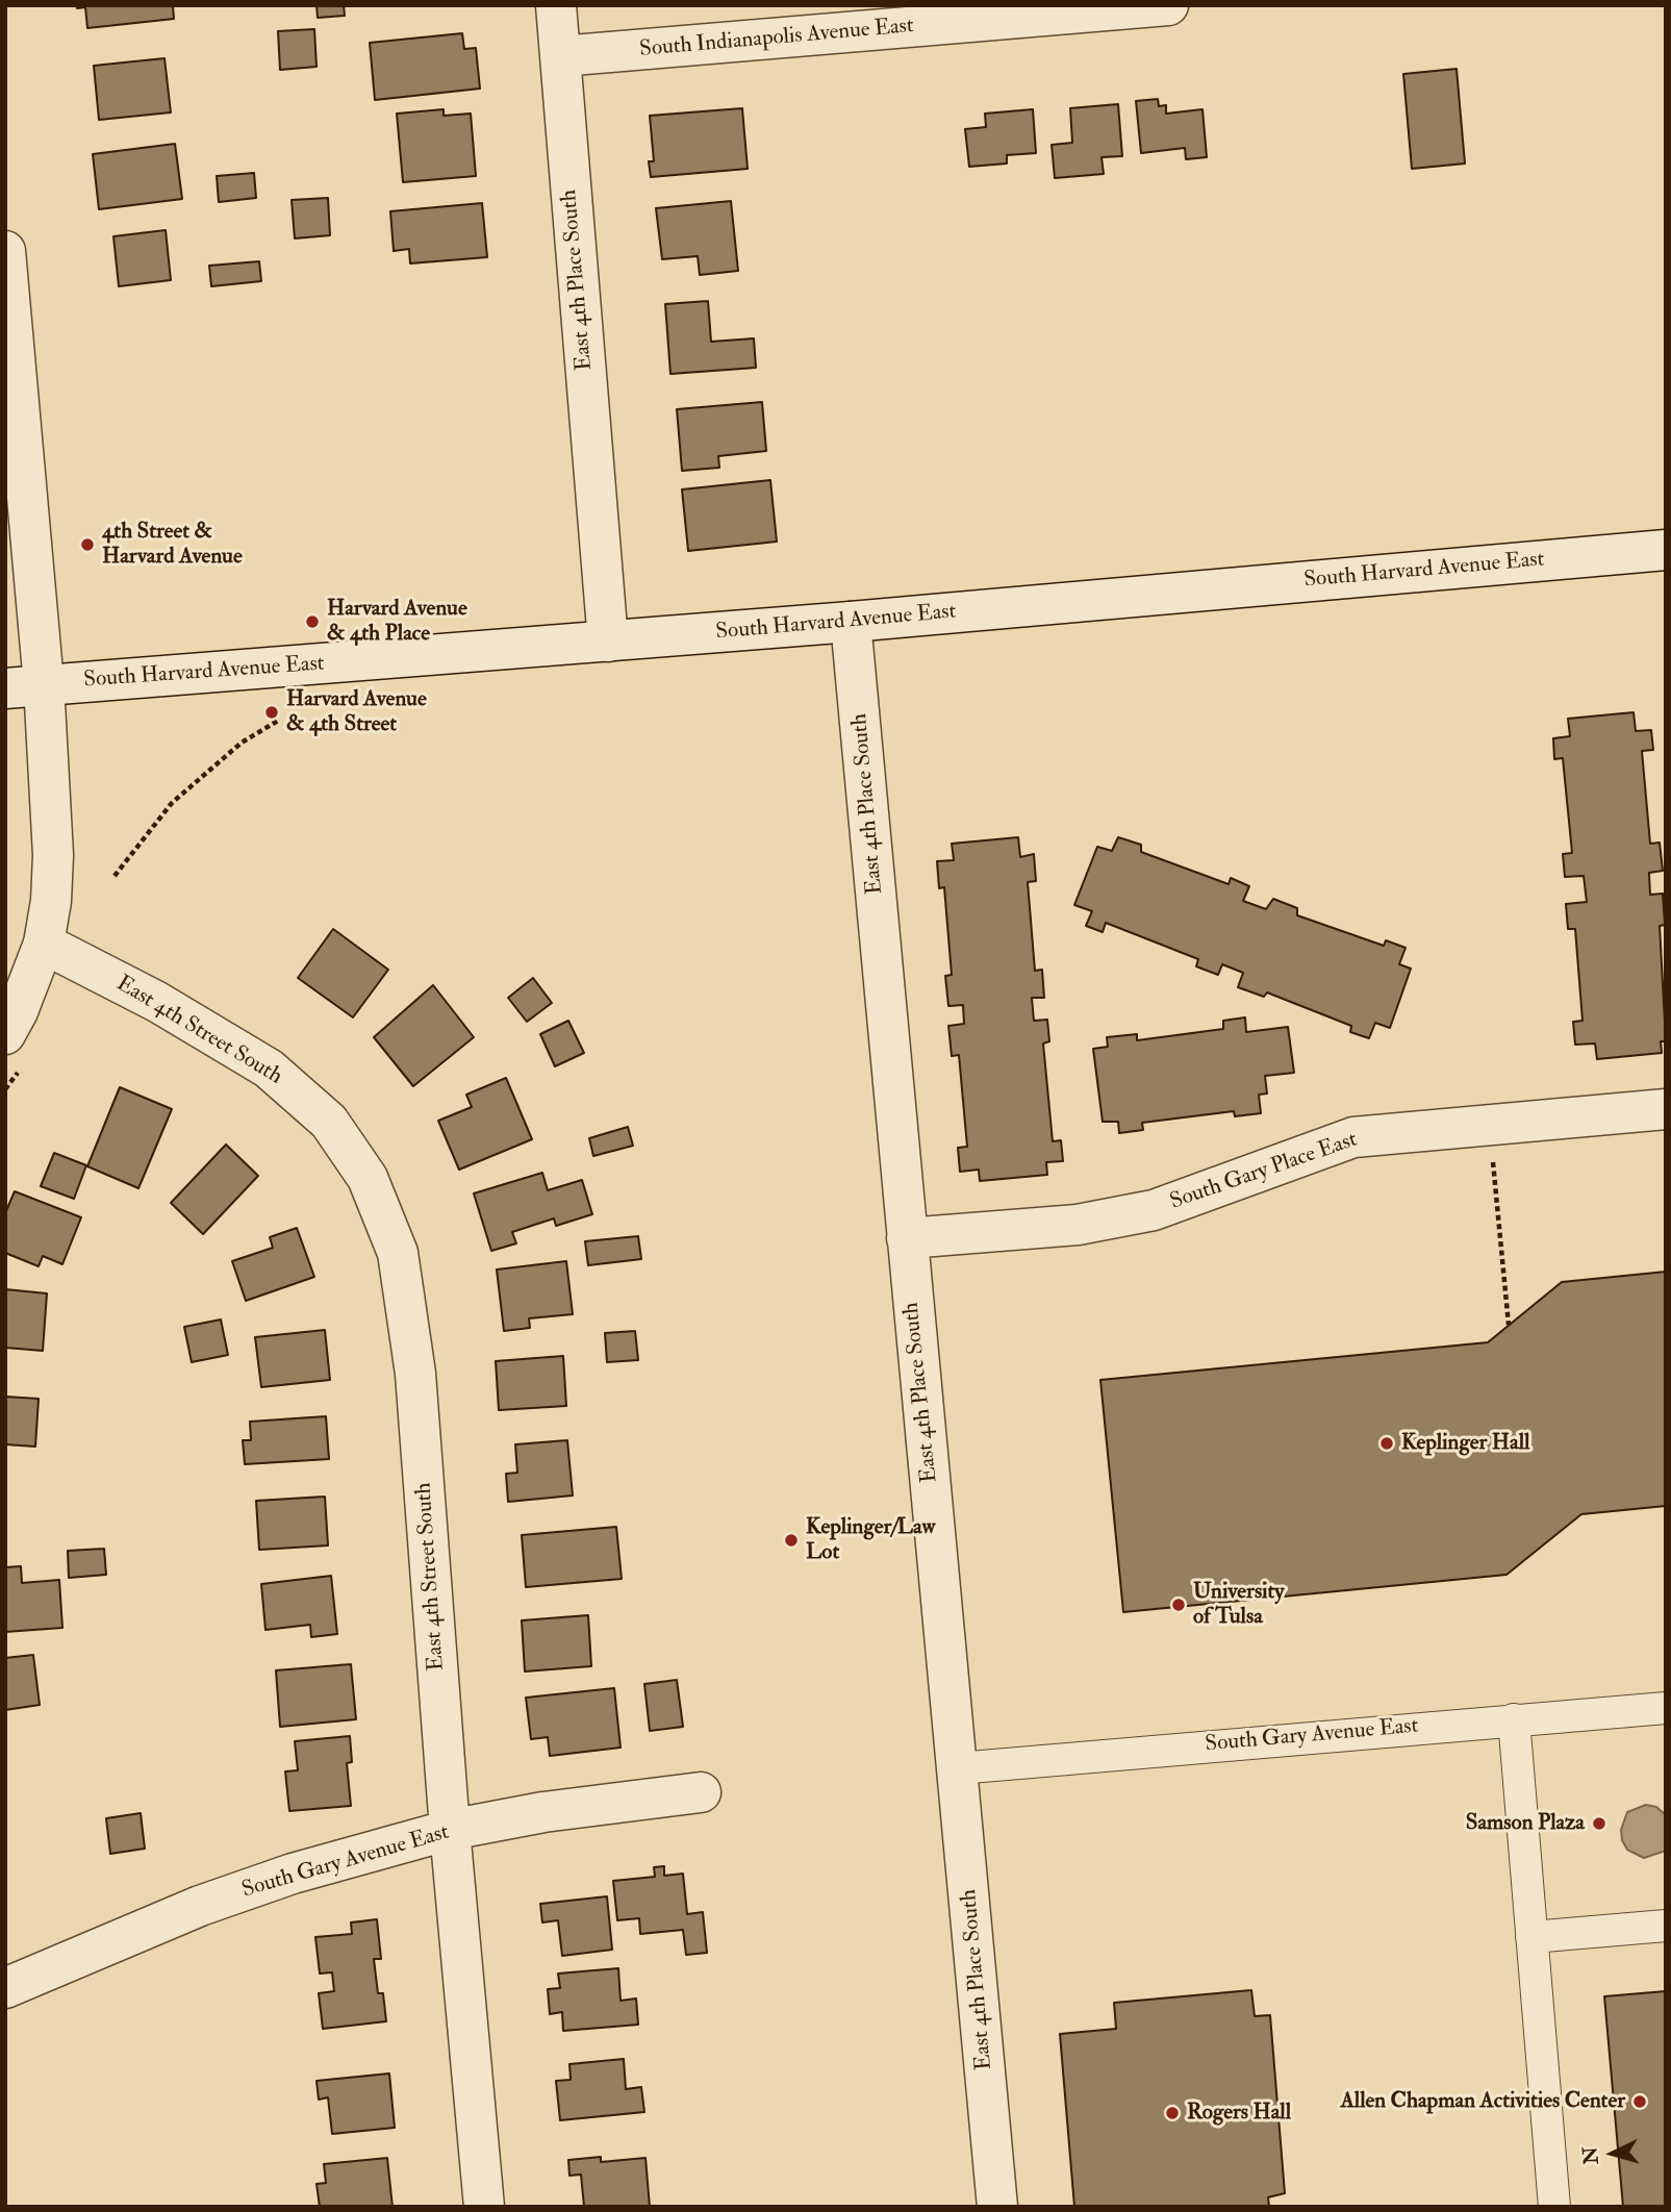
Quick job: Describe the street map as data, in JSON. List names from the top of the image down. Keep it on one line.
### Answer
{"streets":{"street":["South Indianapolis Avenue East","East 4th Place South","South Harvard Avenue East","East 4th Street South","South Gary Place East","South Gary Avenue East"]},"crossings":[["South Indianapolis Avenue East","East 4th Place South"],["East 4th Place South","South Harvard Avenue East"],["East 4th Place South","South Gary Place East"],["East 4th Place South","South Gary Avenue East"],["East 4th Street South","South Gary Avenue East"]],"places":["4th Street & Harvard Avenue","Harvard Avenue & 4th Place","Harvard Avenue & 4th Street","Keplinger Hall","Keplinger/Law Lot","University of Tulsa","Samson Plaza","Allen Chapman Activities Center","Rogers Hall"],"north":"left"}
